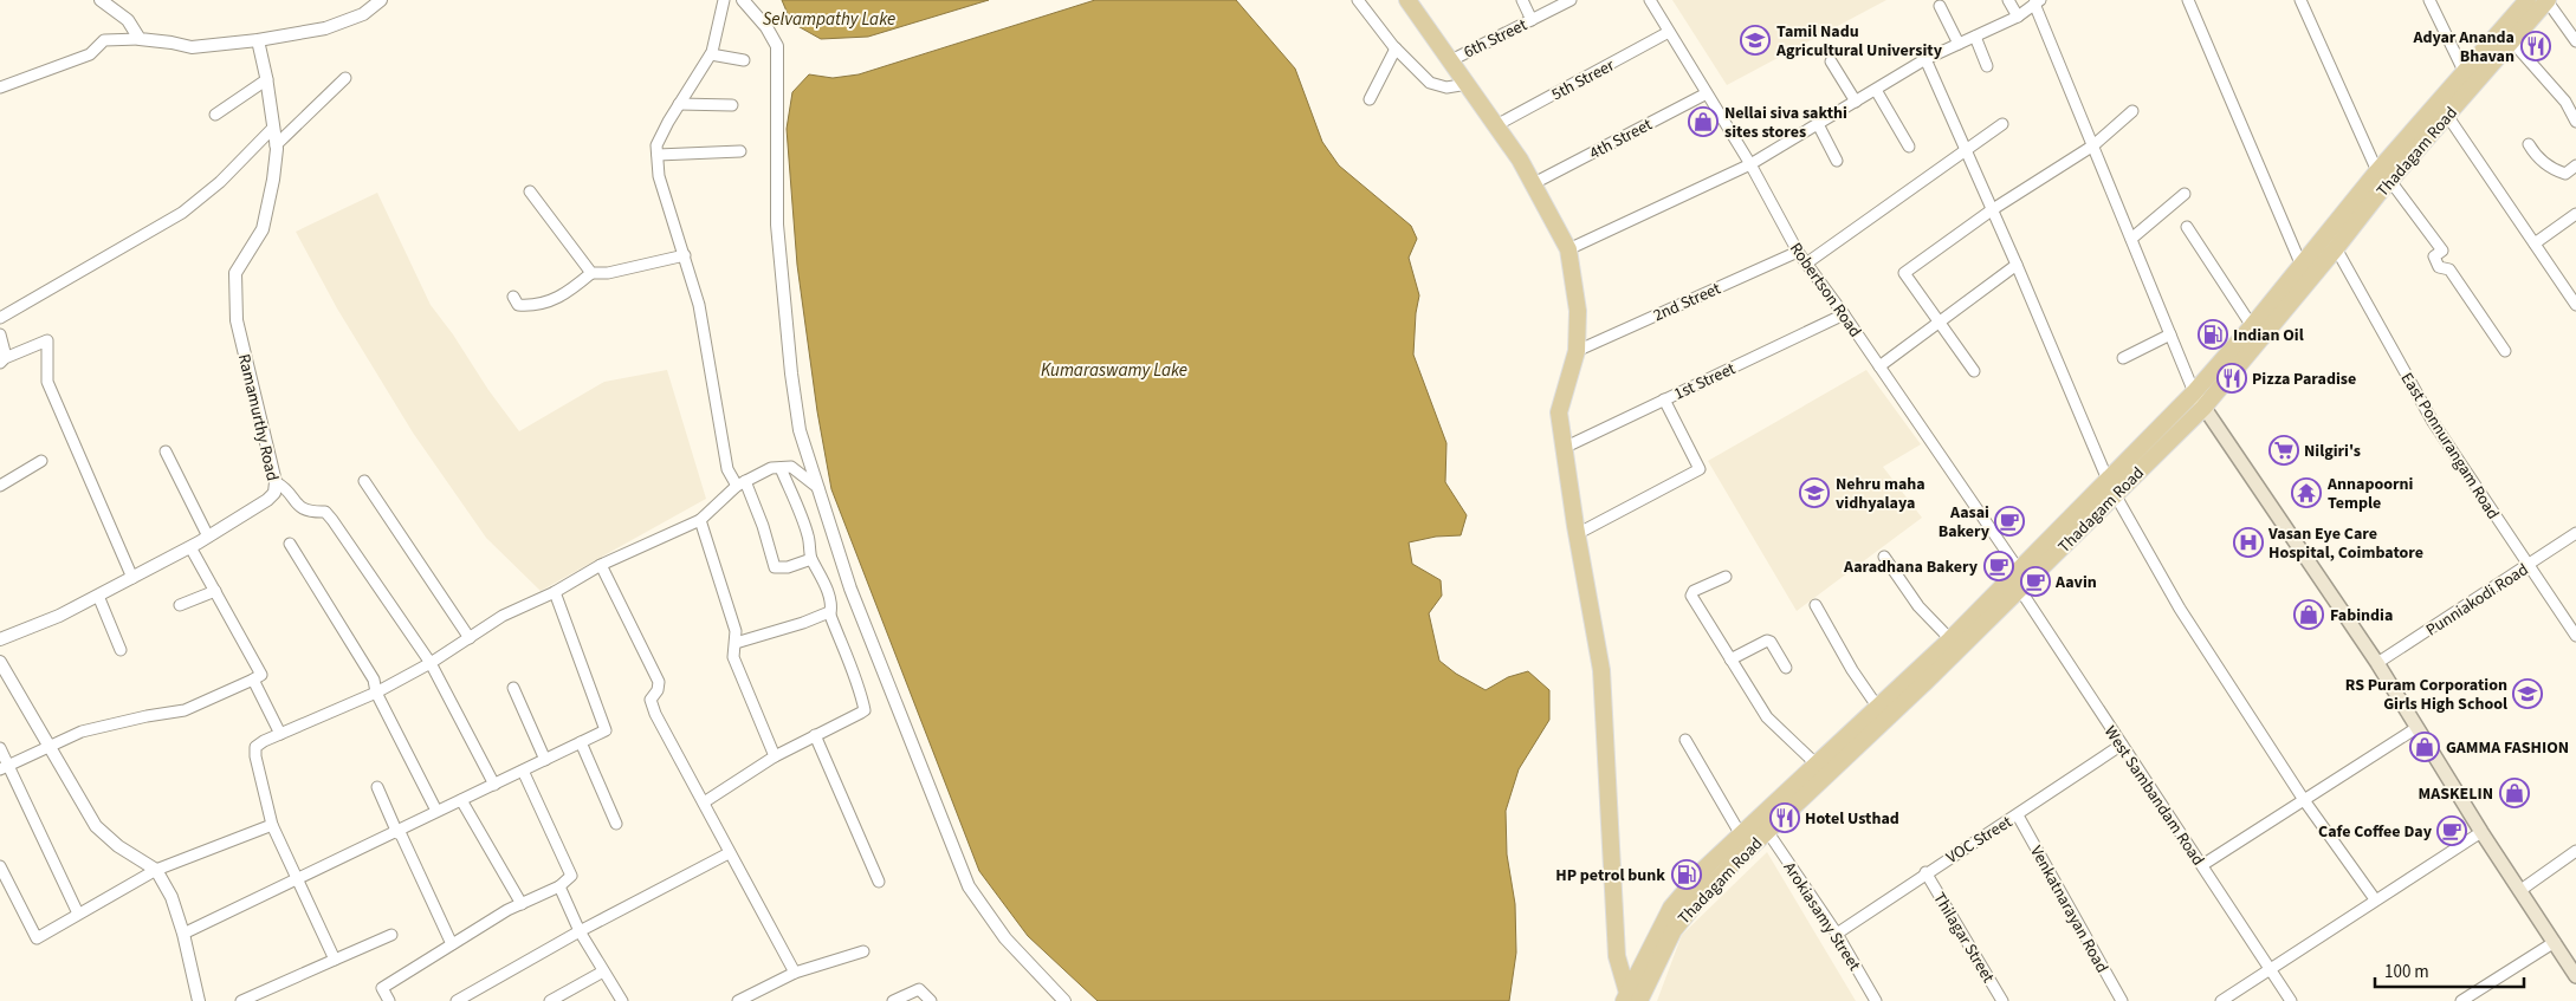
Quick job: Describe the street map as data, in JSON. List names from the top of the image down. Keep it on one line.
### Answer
{"streets":{"main road":["Thadagam Road"],"street":["6th Street","5th Streer","4th Street","Robertson Road","2nd Street","1st Street","Ramamurthy Road","East Ponnurangam Road","Punniakodi Road","West Sambandam Road","VOC Street","Venkatnarayan Road","Arokiasamy Street","Thilagar Street"]},"crossings":[["5th Streer","Robertson Road"],["4th Street","Robertson Road"],["Thadagam Road","Robertson Road"],["Thadagam Road","East Ponnurangam Road"],["Thadagam Road","West Sambandam Road"],["Thadagam Road","Arokiasamy Street"],["Robertson Road","2nd Street"],["Robertson Road","1st Street"],["East Ponnurangam Road","Punniakodi Road"],["West Sambandam Road","VOC Street"],["VOC Street","Venkatnarayan Road"],["VOC Street","Arokiasamy Street"],["VOC Street","Thilagar Street"]],"water":["Selvampathy Lake","Kumaraswamy Lake"],"places":{"school or university":["Tamil Nadu Agricultural University","Nehru maha vidhyalaya","RS Puram Corporation Girls High School"],"restaurant":["Adyar Ananda Bhavan","Pizza Paradise","Hotel Usthad"],"shop":["Nellai siva sakthi sites stores","Fabindia","GAMMA FASHION","MASKELIN"],"fuel station":["Indian Oil","HP petrol bunk"],"supermarket":["Nilgiri's"],"temple":["Annapoorni Temple"],"cafe":["Aasai Bakery","Aaradhana Bakery","Aavin","Cafe Coffee Day"],"hospital":["Vasan Eye Care Hospital, Coimbatore"]},"scale_bar":"100 m"}
